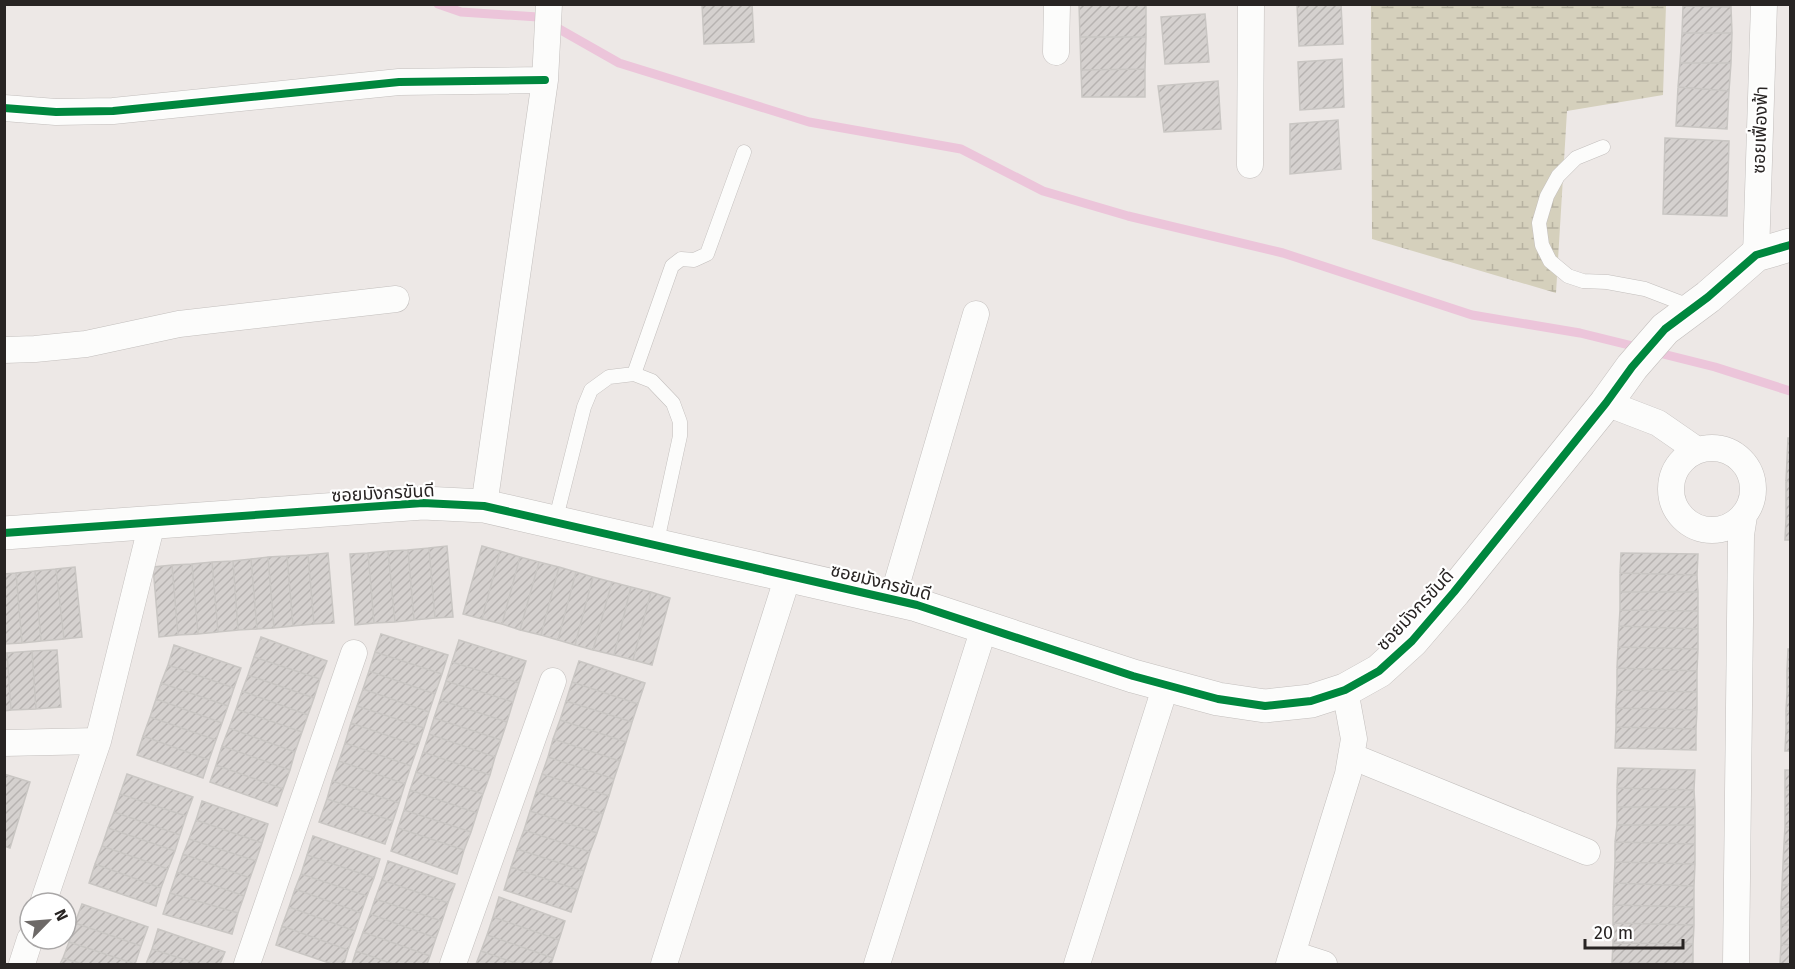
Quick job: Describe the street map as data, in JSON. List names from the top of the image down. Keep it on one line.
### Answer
{"streets":{"street":["ซอยเฟื่องฟ้า","ซอยมังกรขันดี"]},"scale_bar":"20 m","north":"top right"}
